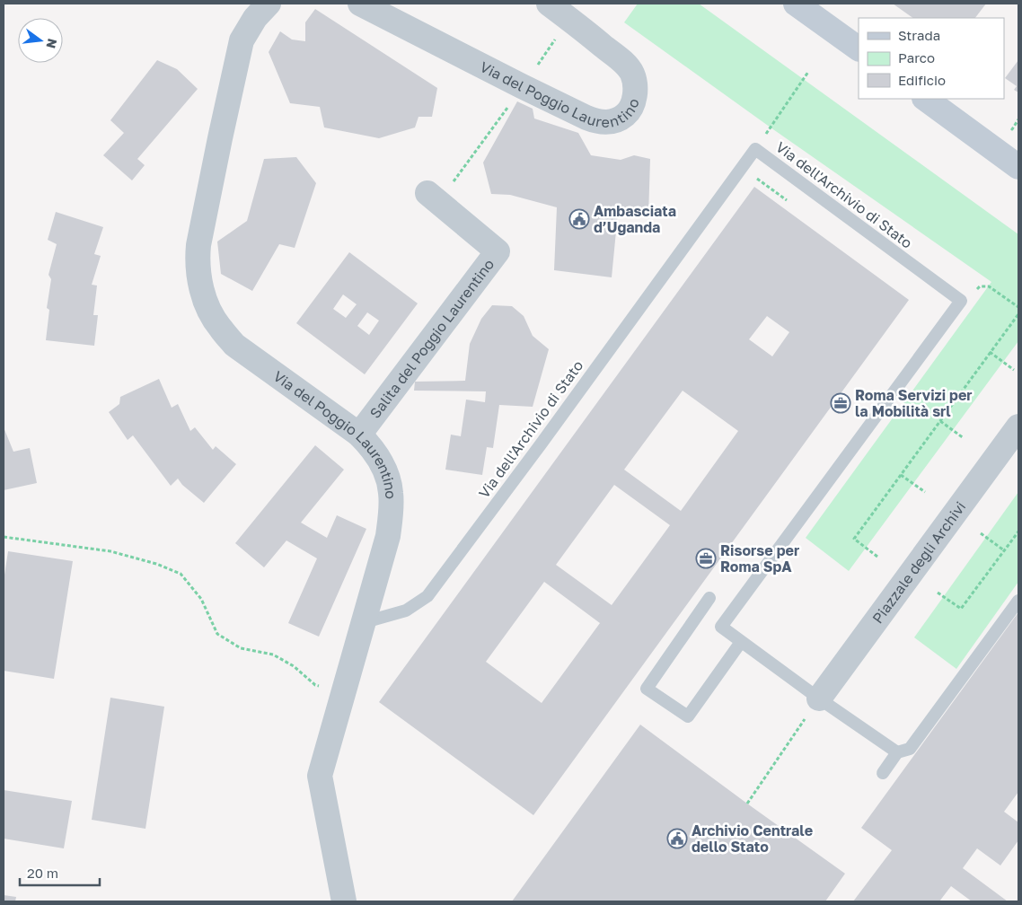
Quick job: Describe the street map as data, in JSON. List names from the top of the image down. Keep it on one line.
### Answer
{"streets":{"street":["Via del Poggio Laurentino","Salita del Poggio Laurentino","Piazzale degli Archivi"],"lane":["Via dell'Archivio di Stato"]},"crossings":[["Via del Poggio Laurentino","Via dell'Archivio di Stato"],["Via del Poggio Laurentino","Salita del Poggio Laurentino"]],"places":{"public building":["Ambasciata d’Uganda","Archivio Centrale dello Stato"],"office":["Roma Servizi per la Mobilità srl","Risorse per Roma SpA"]},"legend":["Strada","Parco","Edificio"],"scale_bar":"20 m","north":"right"}
